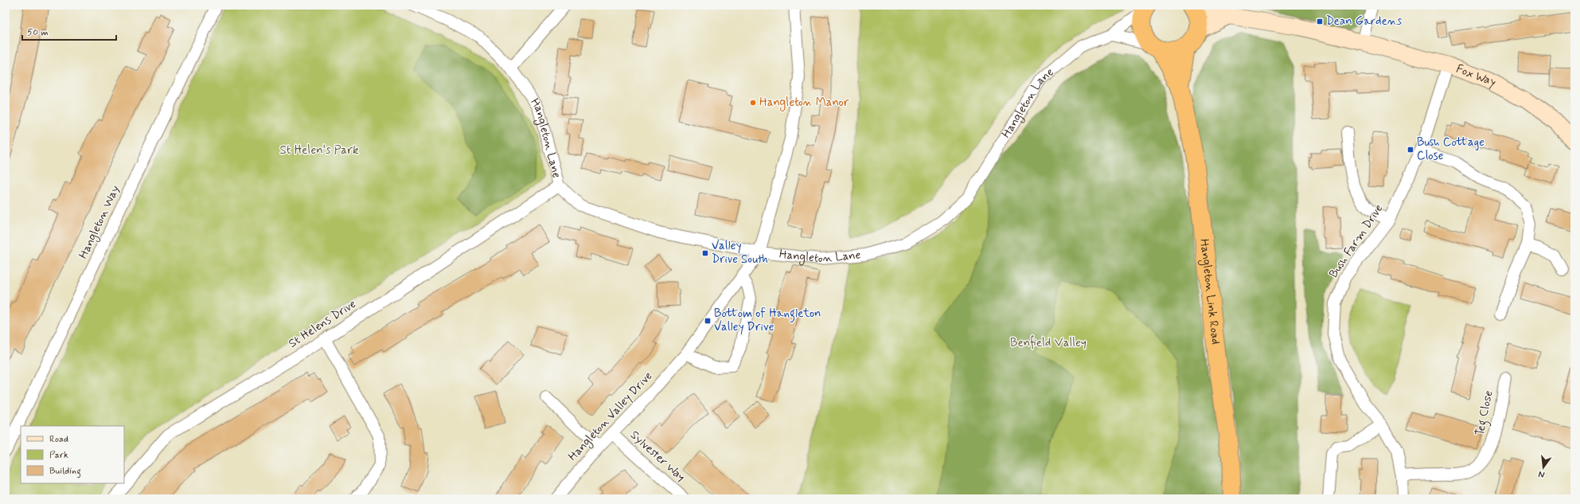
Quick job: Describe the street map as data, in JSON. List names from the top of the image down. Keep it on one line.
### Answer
{"streets":{"highway":["Hangleton Link Road"],"street":["Fox Way","Hangleton Lane","Hangleton Way","Bush Farm Drive","St Helens Drive","Teg Close","Hangleton Valley Drive","Sylvester Way"]},"crossings":[["Fox Way","Bush Farm Drive"],["Hangleton Lane","Hangleton Link Road"],["Hangleton Lane","St Helens Drive"],["Hangleton Lane","Hangleton Valley Drive"],["Bush Farm Drive","Teg Close"],["Hangleton Valley Drive","Sylvester Way"]],"parks":["St Helen's Park","Benfield Valley"],"places":{"transit":["Dean Gardens","Bush Cottage Close","Valley Drive South","Bottom of Hangleton Valley Drive"],"other":["Hangleton Manor"]},"legend":["Road","Park","Building"],"scale_bar":"50 m","north":"bottom"}
